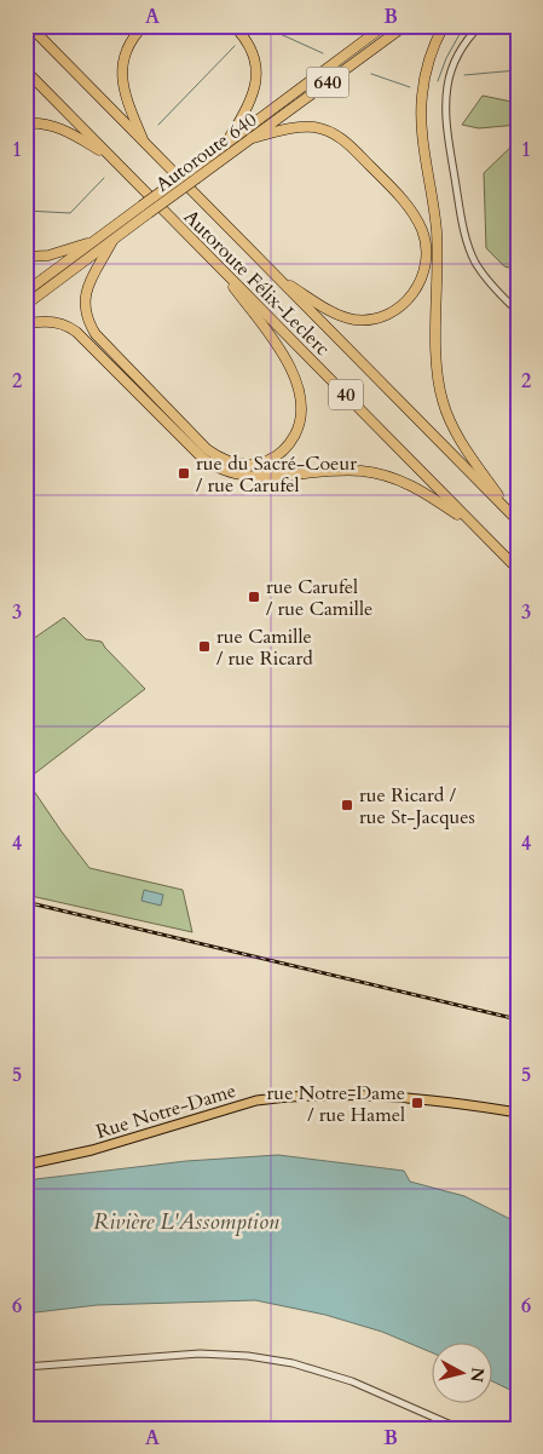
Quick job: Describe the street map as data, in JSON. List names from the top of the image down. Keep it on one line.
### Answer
{"streets":{"highway":["640","Autoroute 640","Autoroute Félix-Leclerc","40"],"main road":["Rue Notre-Dame"]},"water":["Rivière L'Assomption"],"places":{"transit":["rue du Sacré-Coeur / rue Carufel","rue Carufel / rue Camille","rue Camille / rue Ricard","rue Ricard / rue St-Jacques","rue Notre-Dame / rue Hamel"]},"north":"right","grid":{"columns":["A","B"],"rows":["1","2","3","4","5","6"]}}
